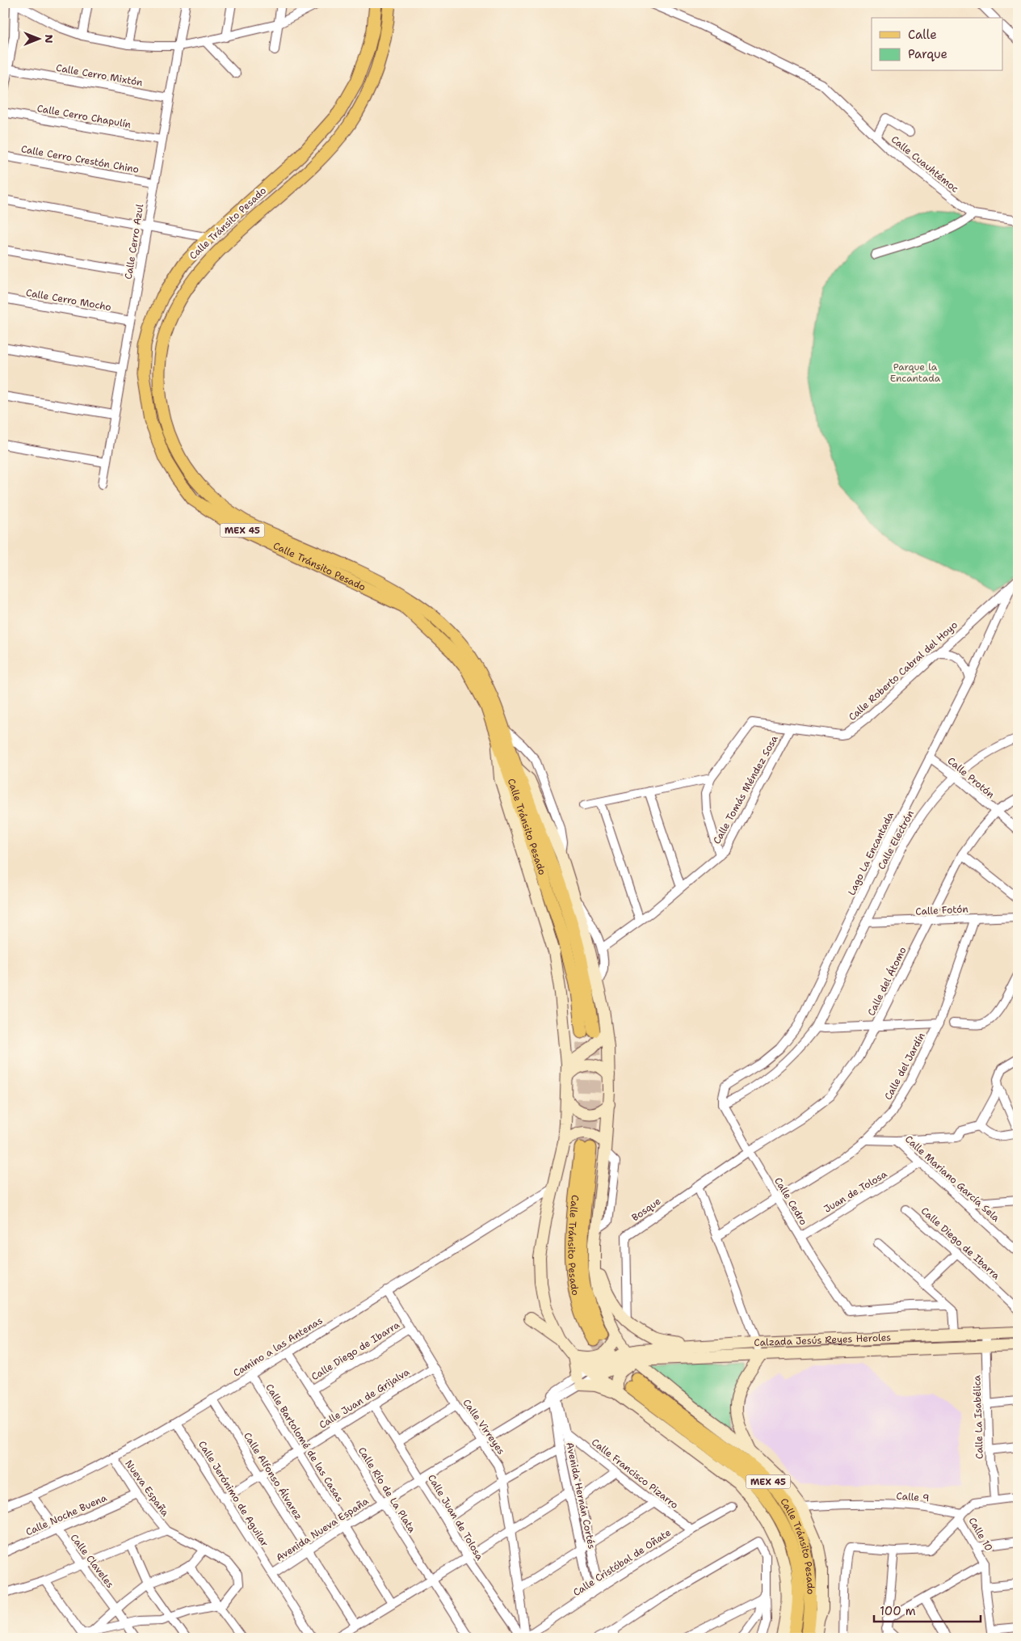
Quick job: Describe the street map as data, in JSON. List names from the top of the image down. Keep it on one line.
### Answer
{"streets":{"main road":["Calle Tránsito Pesado","MEX 45"],"street":["Calle Cerro Mixtón","Calle Cerro Chapulín","Calle Cerro Crestón Chino","Calle Cuauhtémoc","Calle Cerro Azul","Calle Cerro Mocho","Calle Roberto Cabral del Hoyo","Calle Protón","Calle Tomás Méndez Sosa","Calle Electrón","Lago La Encantada","Calle Fotón","Calle del Átomo","Calle del Jardín","Calle Mariano García Sela","Juan de Tolosa","Calle Cedro","Bosque","Calle Diego de Ibarra","Calzada Jesús Reyes Heroles","Camino a las Antenas","Calle Juan de Grijalva","Calle La Isabélica","Calle Virreyes","Calle Bartolomé de las Casas","Calle Francisco Pizarro","Calle Alfonso Álvarez","Nueva España","Calle Río de La Plata","Calle Jerónimo de Aguilar","Avenida Hernán Cortés","Calle 9","Calle Noche Buena","Calle Juan de Tolosa","Avenida Nueva España","Calle 10","Calle Claveles","Calle Cristóbal de Oñate"]},"crossings":[["Calle Cerro Mixtón","Calle Cerro Azul"],["Calle Cerro Chapulín","Calle Cerro Azul"],["Calle Cerro Crestón Chino","Calle Cerro Azul"],["Calle Cerro Azul","Calle Cerro Mocho"],["Calle Roberto Cabral del Hoyo","Calle Tomás Méndez Sosa"],["Calle Roberto Cabral del Hoyo","Lago La Encantada"],["Calle Protón","Calle Electrón"],["Calle Protón","Lago La Encantada"],["Calle Protón","Calle del Átomo"],["Calle Electrón","Lago La Encantada"],["Calle Electrón","Calle Fotón"],["Calle Electrón","Calle Cedro"],["Lago La Encantada","Calle Cedro"],["Calle Fotón","Calle del Átomo"],["Calle Fotón","Calle del Jardín"],["Calle del Átomo","Calle Cedro"],["Calle del Átomo","Bosque"],["Calle del Jardín","Calle Mariano García Sela"],["Calle del Jardín","Calle Cedro"],["Calle Mariano García Sela","Juan de Tolosa"],["Juan de Tolosa","Calle Cedro"],["Calle Cedro","Bosque"],["Calle Diego de Ibarra","Calle Virreyes"],["Calle Diego de Ibarra","Calle Río de La Plata"],["Calzada Jesús Reyes Heroles","Calle La Isabélica"],["Camino a las Antenas","Calle Virreyes"],["Camino a las Antenas","Calle Bartolomé de las Casas"],["Camino a las Antenas","Calle Alfonso Álvarez"],["Camino a las Antenas","Nueva España"],["Camino a las Antenas","Calle Río de La Plata"],["Camino a las Antenas","Calle Jerónimo de Aguilar"],["Camino a las Antenas","Calle Claveles"],["Calle Juan de Grijalva","Calle Virreyes"],["Calle Juan de Grijalva","Calle Bartolomé de las Casas"],["Calle Juan de Grijalva","Calle Alfonso Álvarez"],["Calle Juan de Grijalva","Calle Río de La Plata"],["Calle Juan de Grijalva","Calle Jerónimo de Aguilar"],["Calle Juan de Grijalva","Calle Juan de Tolosa"],["Calle Virreyes","Calle Juan de Tolosa"],["Calle Virreyes","Avenida Nueva España"],["Calle Virreyes","Calle Cristóbal de Oñate"],["Calle Bartolomé de las Casas","Avenida Nueva España"],["Calle Francisco Pizarro","Avenida Hernán Cortés"],["Calle Francisco Pizarro","Calle Cristóbal de Oñate"],["Calle Alfonso Álvarez","Avenida Nueva España"],["Nueva España","Calle Noche Buena"],["Calle Río de La Plata","Avenida Nueva España"],["Calle Jerónimo de Aguilar","Avenida Nueva España"],["Avenida Hernán Cortés","Avenida Nueva España"],["Avenida Hernán Cortés","Calle Cristóbal de Oñate"],["Calle 9","Calle 10"],["Calle Noche Buena","Calle Claveles"],["Calle Juan de Tolosa","Avenida Nueva España"],["Calle Juan de Tolosa","Calle Cristóbal de Oñate"]],"parks":["Parque la Encantada"],"legend":["Calle","Parque"],"scale_bar":"100 m","north":"right"}
